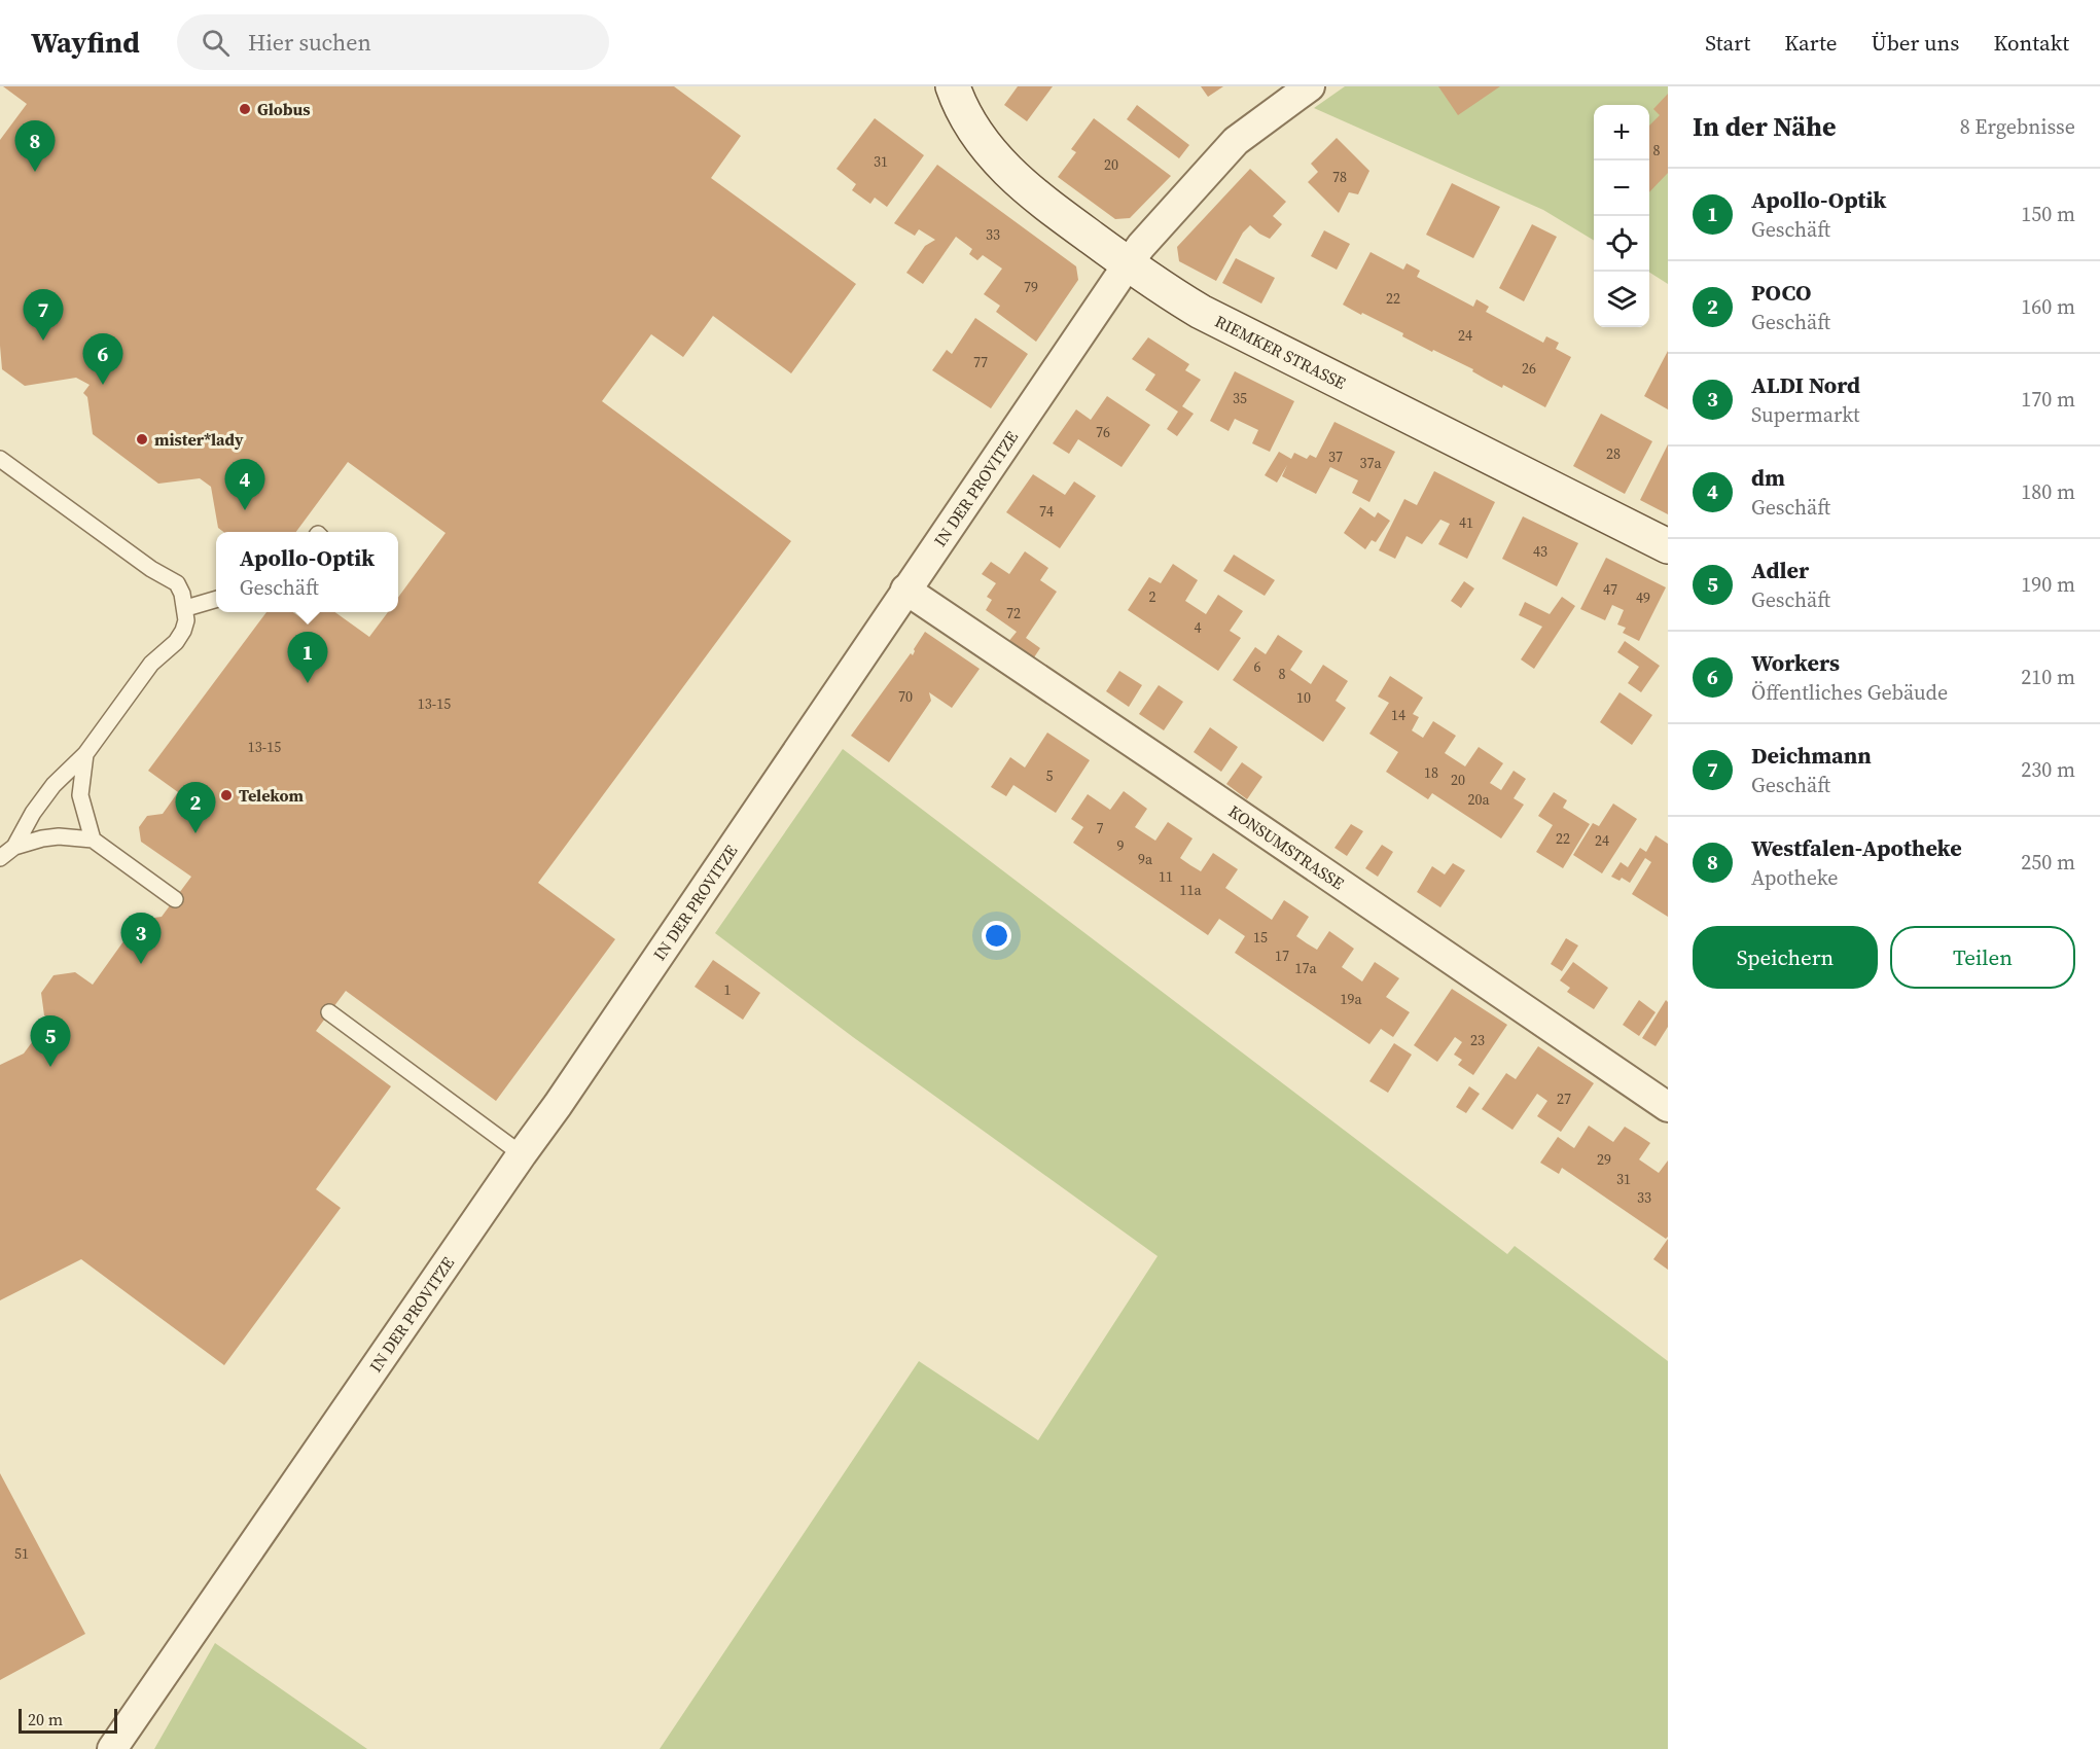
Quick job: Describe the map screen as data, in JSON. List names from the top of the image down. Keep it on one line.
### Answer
{"streets":{"street":["RIEMKER STRASSE","IN DER PROVITZE","KONSUMSTRASSE"]},"crossings":[["RIEMKER STRASSE","IN DER PROVITZE"],["IN DER PROVITZE","KONSUMSTRASSE"]],"places":["Globus","mister*lady","Telekom"],"house_numbers":["8","31","20","78","33","79","22","24","77","26","35","76","28","37","37a","74","41","43","47","2","49","72","4","6","8","70","10","13-15","14","13-15","18","5","20","20a","7","22","24","9","9a","11","11a","15","17","17a","1","19a","23","27","29","31","33","51"],"scale_bar":"20 m","page":{"header":"Wayfind","search":"Hier suchen","nav":["Start","Karte","Über uns","Kontakt"],"heading":["In der Nähe","8 Ergebnisse"],"map_buttons":["+","−"],"pins":["8","7","6","4","1","2","3","5"],"list":[{"mark":"1","name":"Apollo-Optik","note":"Geschäft","value":"150 m"},{"mark":"2","name":"POCO","note":"Geschäft","value":"160 m"},{"mark":"3","name":"ALDI Nord","note":"Supermarkt","value":"170 m"},{"mark":"4","name":"dm","note":"Geschäft","value":"180 m"},{"mark":"5","name":"Adler","note":"Geschäft","value":"190 m"},{"mark":"6","name":"Workers","note":"Öffentliches Gebäude","value":"210 m"},{"mark":"7","name":"Deichmann","note":"Geschäft","value":"230 m"},{"mark":"8","name":"Westfalen-Apotheke","note":"Apotheke","value":"250 m"}],"popup":["Apollo-Optik","Geschäft"],"buttons":["Speichern","Teilen"],"scale":"20 m"}}
